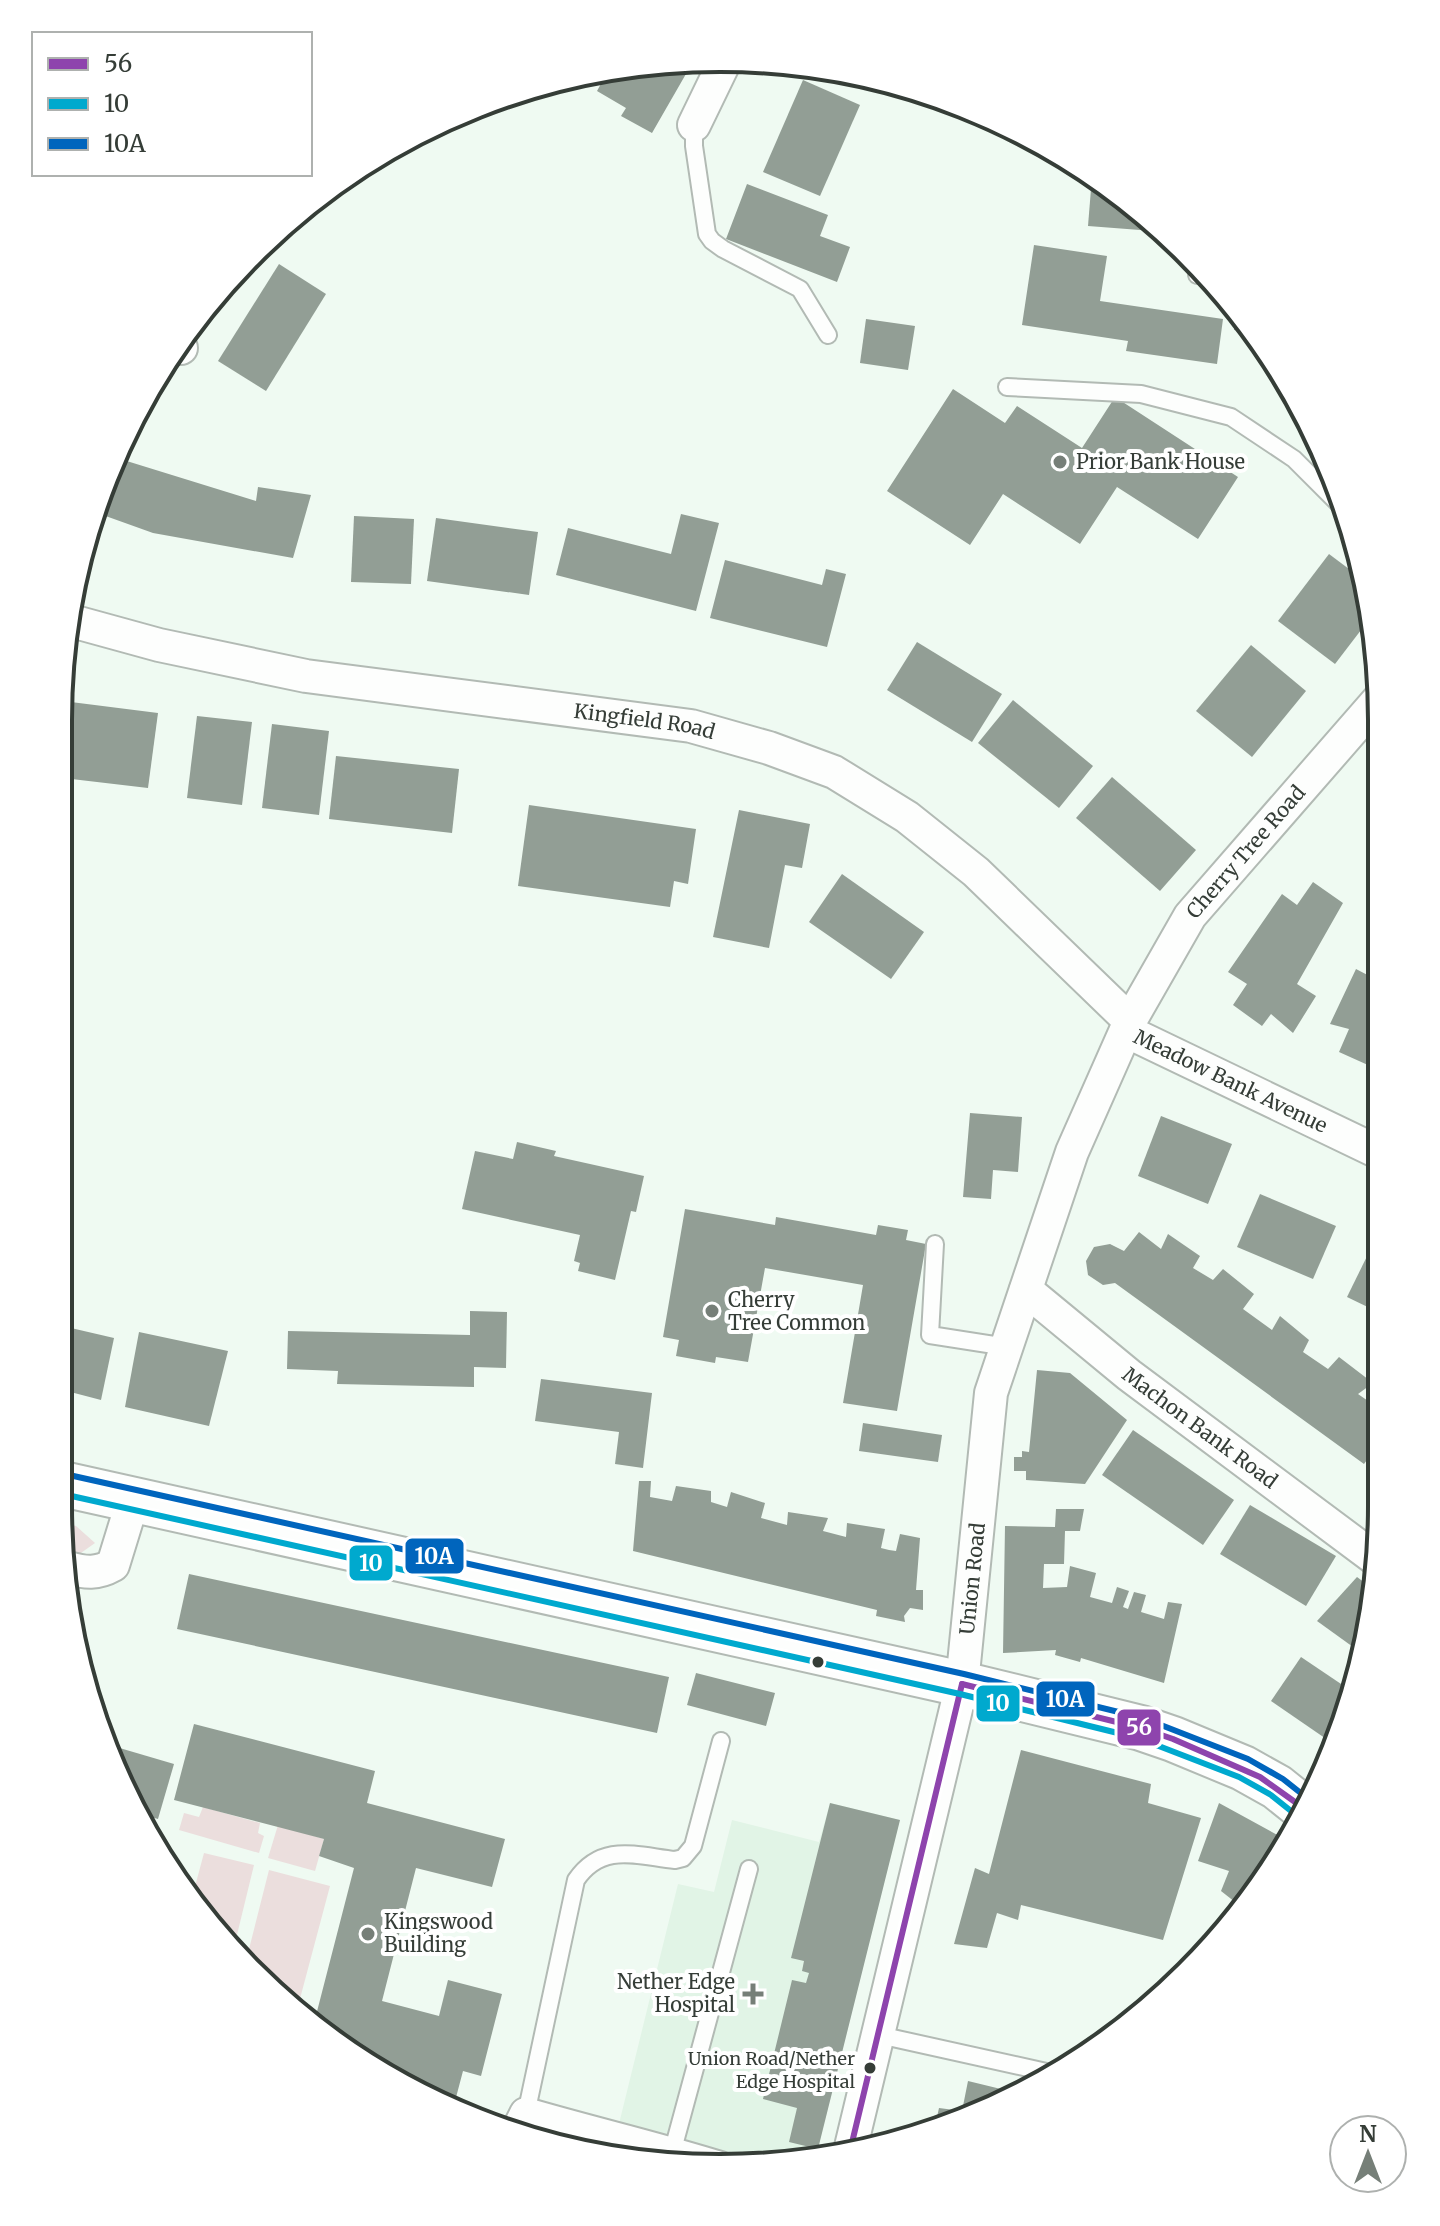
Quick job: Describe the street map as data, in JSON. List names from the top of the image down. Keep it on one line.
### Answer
{"streets":{"street":["Kingfield Road","Cherry Tree Road","Meadow Bank Avenue","Machon Bank Road","Union Road"]},"crossings":[["Kingfield Road","Cherry Tree Road"],["Kingfield Road","Meadow Bank Avenue"],["Kingfield Road","Union Road"],["Cherry Tree Road","Meadow Bank Avenue"],["Cherry Tree Road","Union Road"],["Meadow Bank Avenue","Union Road"],["Machon Bank Road","Union Road"]],"places":{"other":["Prior Bank House","Cherry Tree Common","Kingswood Building","Union Road/Nether Edge Hospital"],"health":["Nether Edge Hospital"]},"lines":["transit line 10A","transit line 10","transit line 56"],"legend":["56","10","10A"],"north":"top"}
